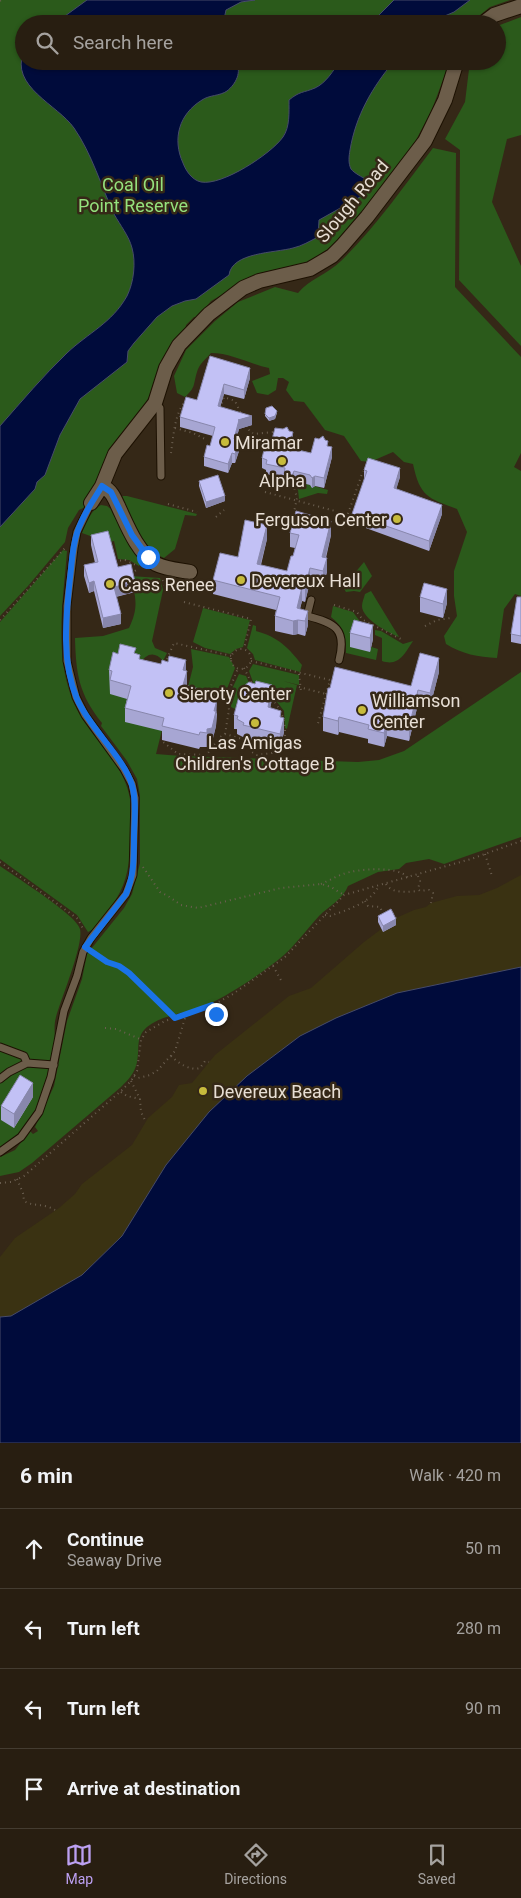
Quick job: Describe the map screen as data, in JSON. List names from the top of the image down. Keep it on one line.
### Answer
{"streets":{"street":["Slough Road"]},"parks":["Coal Oil Point Reserve"],"places":["Miramar","Alpha","Ferguson Center","Devereux Hall","Cass Renee","Sieroty Center","Williamson Center","Las Amigas Children's Cottage B","Devereux Beach"],"page":{"search":"Search here","heading":["6 min","Walk · 420 m"],"list":[["Continue","Seaway Drive","50 m"],["Turn left","280 m"],["Turn left","90 m"],"Arrive at destination"],"nav":["Map","Directions","Saved"]}}
